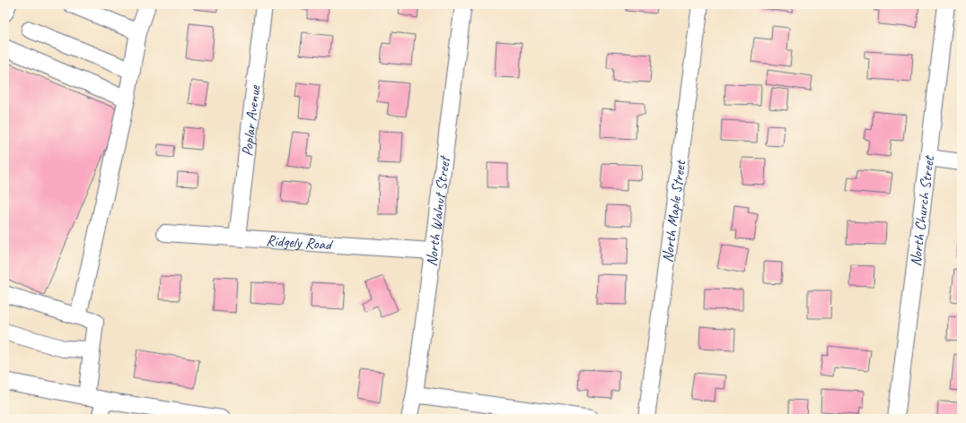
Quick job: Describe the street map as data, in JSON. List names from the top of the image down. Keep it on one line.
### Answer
{"streets":{"street":["Poplar Avenue","North Walnut Street","North Maple Street","North Church Street","Ridgely Road"]},"crossings":[["Poplar Avenue","Ridgely Road"],["North Walnut Street","Ridgely Road"]]}
